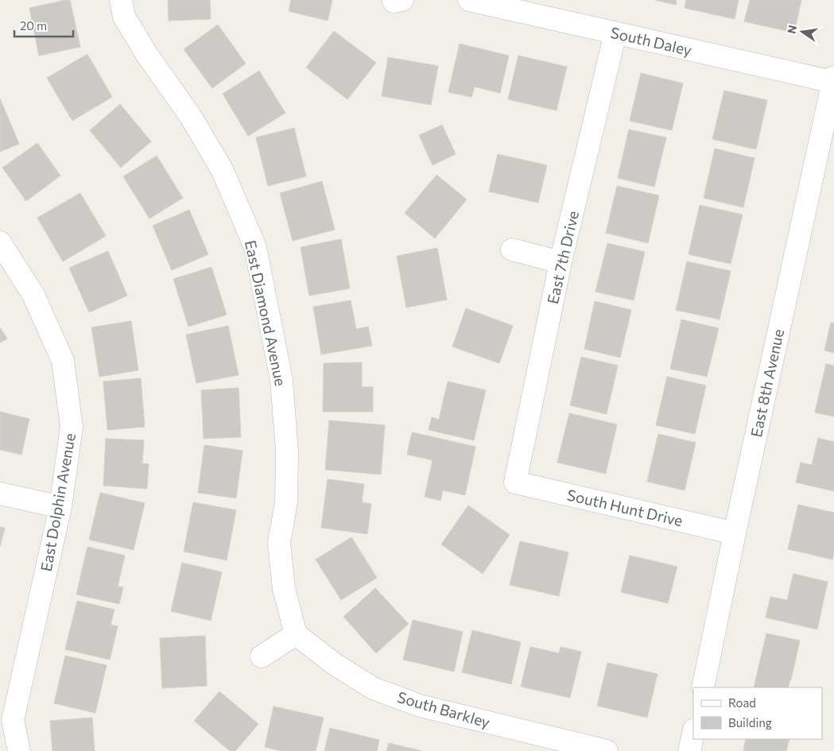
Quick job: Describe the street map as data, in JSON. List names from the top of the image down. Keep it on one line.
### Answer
{"streets":{"street":["South Daley","East 7th Drive","East Diamond Avenue","East 8th Avenue","East Dolphin Avenue","South Hunt Drive","South Barkley"]},"crossings":[["South Daley","East 7th Drive"],["South Daley","East 8th Avenue"],["East 7th Drive","South Hunt Drive"],["East Diamond Avenue","South Barkley"],["East 8th Avenue","South Hunt Drive"]],"legend":["Road","Building"],"scale_bar":"20 m","north":"left"}
